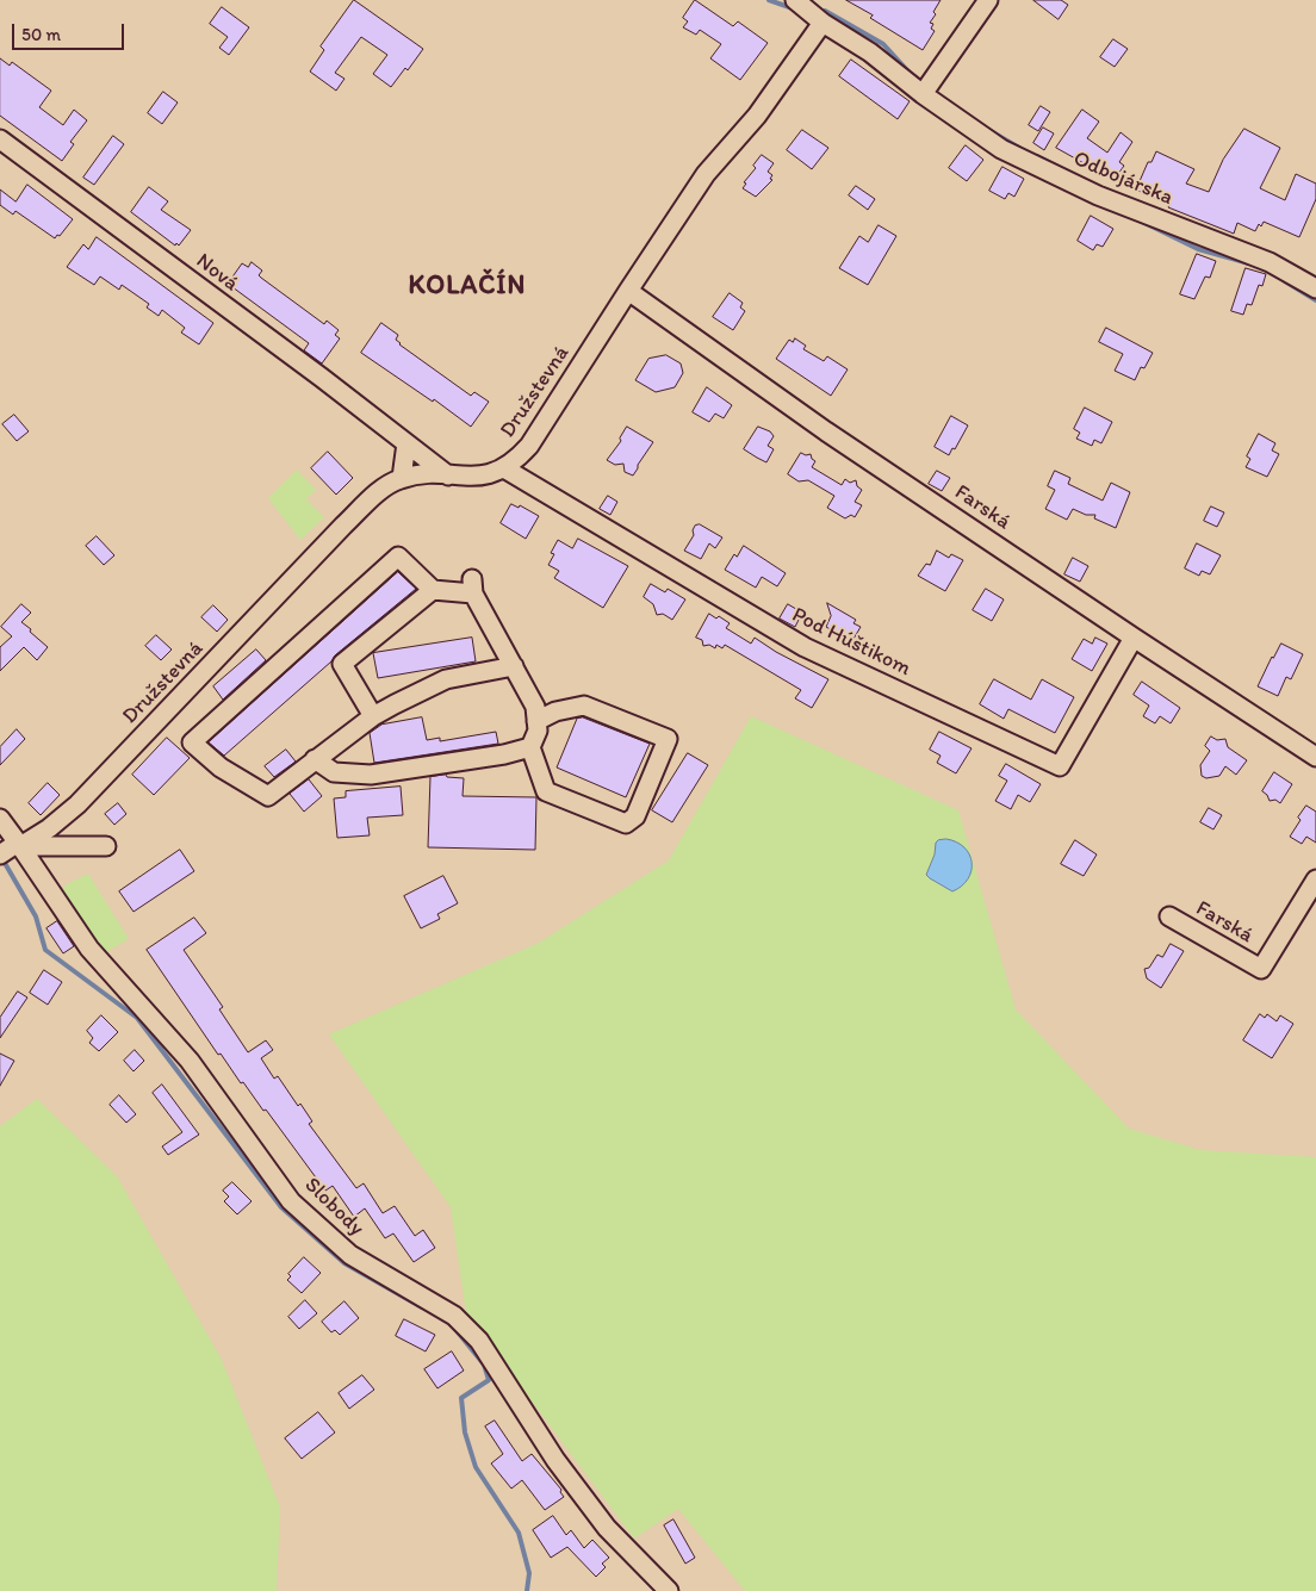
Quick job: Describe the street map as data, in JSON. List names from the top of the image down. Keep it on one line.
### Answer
{"streets":{"street":["Odbojárska","Nová","Družstevná","Farská","Pod Húštikom","Slobody"]},"crossings":[["Odbojárska","Družstevná"],["Nová","Družstevná"],["Družstevná","Farská"],["Družstevná","Pod Húštikom"],["Družstevná","Slobody"],["Farská","Pod Húštikom"]],"districts":["KOLAČÍN"],"scale_bar":"50 m"}
